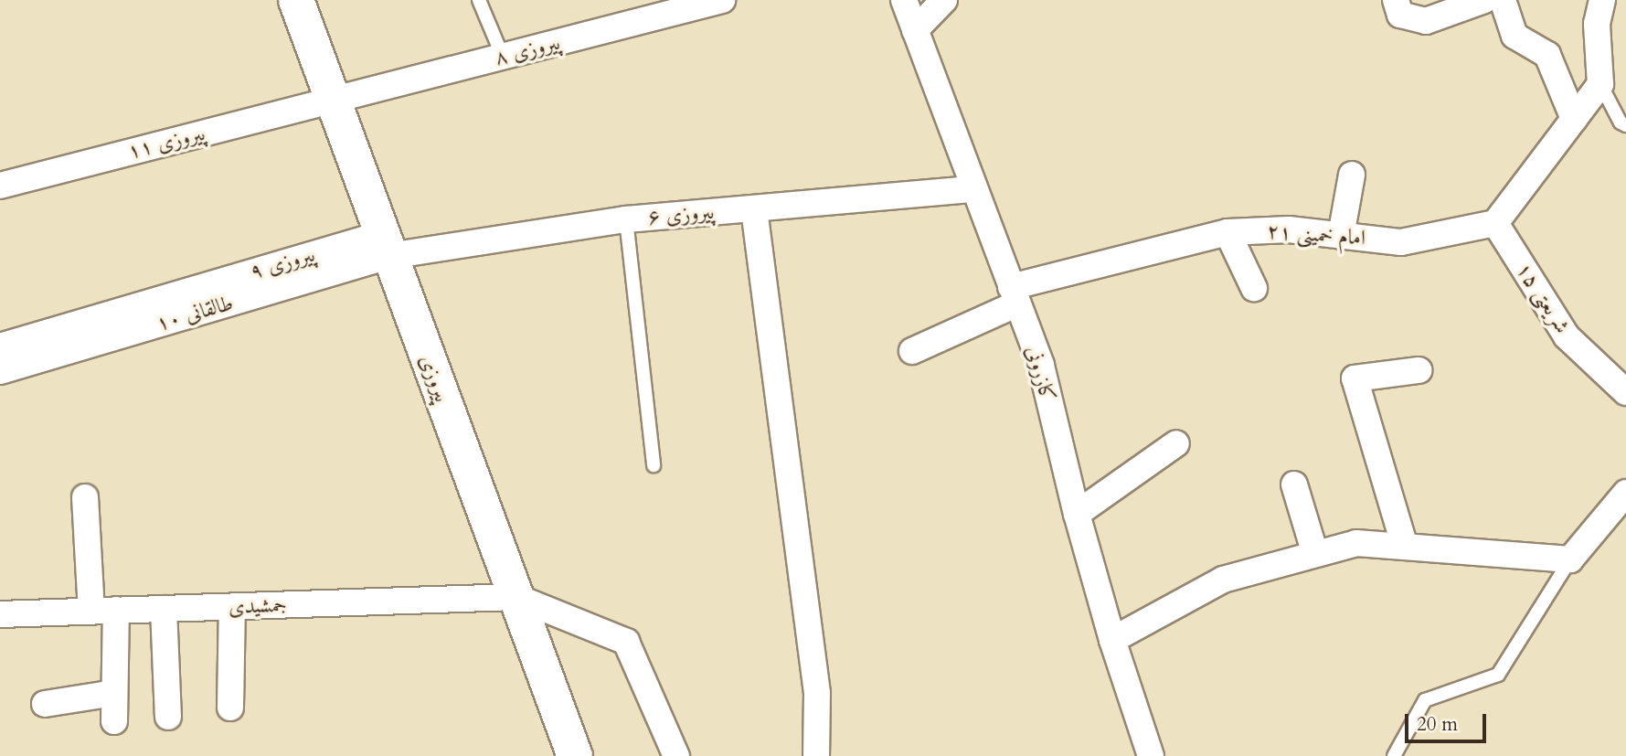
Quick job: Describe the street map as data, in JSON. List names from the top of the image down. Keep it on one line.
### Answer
{"streets":{"street":["پیروزی ۸","پیروزی ۱۱","پیروزی ۶","امام خمینی ۲۱","پیروزی ۹","شریعتی ۱۵","طالقانی ۱۰","کازرونی","پیروزی","جمشیدی"]},"crossings":[["پیروزی ۸","پیروزی ۱۱"],["پیروزی ۸","پیروزی"],["پیروزی ۱۱","پیروزی"],["پیروزی ۶","پیروزی ۹"],["پیروزی ۶","طالقانی ۱۰"],["پیروزی ۶","کازرونی"],["پیروزی ۶","پیروزی"],["امام خمینی ۲۱","شریعتی ۱۵"],["امام خمینی ۲۱","کازرونی"],["پیروزی ۹","طالقانی ۱۰"],["پیروزی ۹","پیروزی"],["طالقانی ۱۰","پیروزی"],["پیروزی","جمشیدی"]],"scale_bar":"20 m"}
